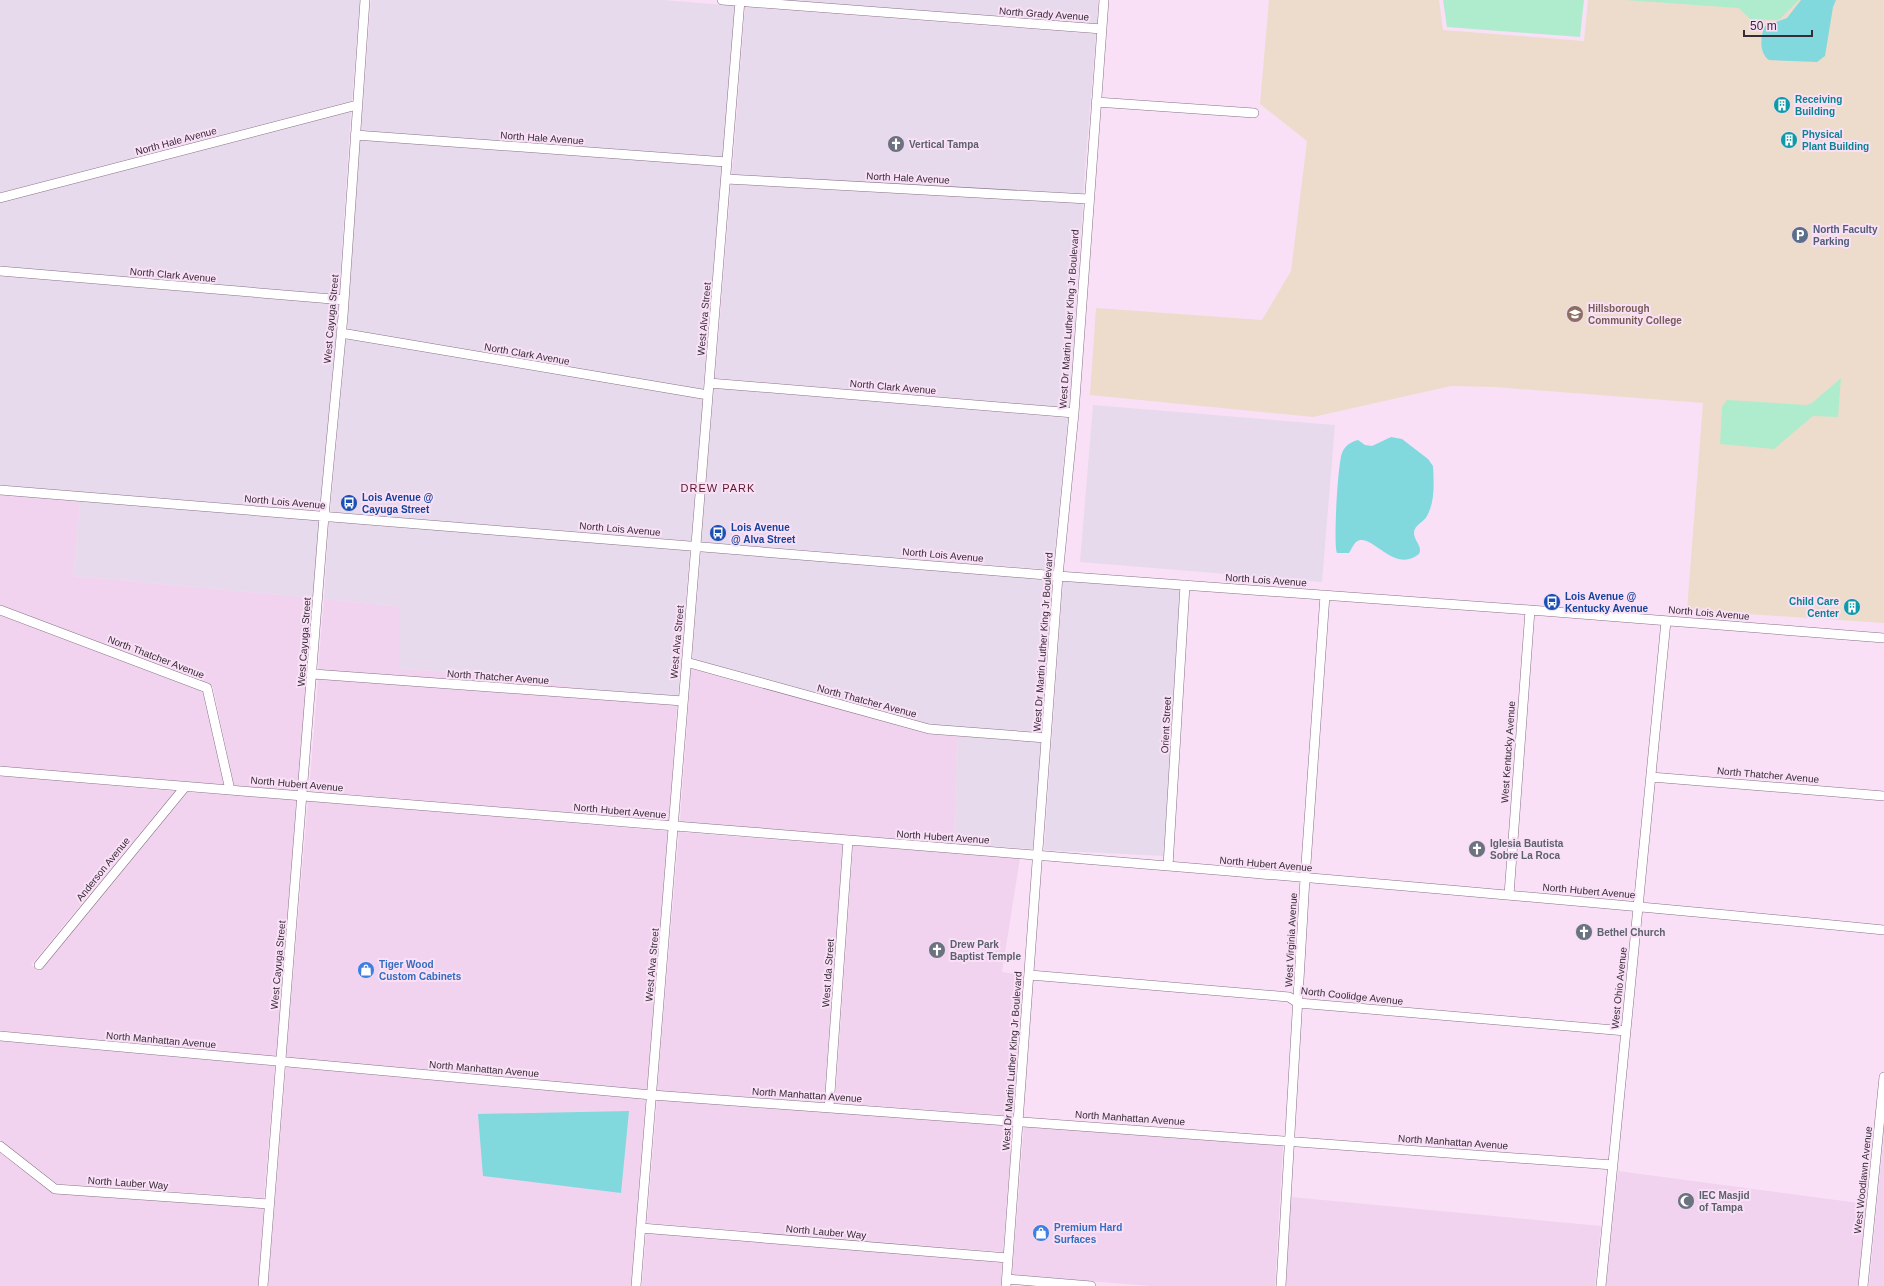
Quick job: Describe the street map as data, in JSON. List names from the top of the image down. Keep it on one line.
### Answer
{"streets":{"street":["North Grady Avenue","North Hale Avenue","North Clark Avenue","West Cayuga Street","West Alva Street","West Dr Martin Luther King Jr Boulevard","North Lois Avenue","North Thatcher Avenue","Orient Street","West Kentucky Avenue","North Hubert Avenue","Anderson Avenue","West Virginia Avenue","West Ida Street","West Ohio Avenue","North Coolidge Avenue","North Manhattan Avenue","West Woodlawn Avenue","North Lauber Way"]},"crossings":[["North Grady Avenue","West Alva Street"],["North Grady Avenue","West Dr Martin Luther King Jr Boulevard"],["North Hale Avenue","West Cayuga Street"],["North Hale Avenue","West Alva Street"],["North Hale Avenue","West Dr Martin Luther King Jr Boulevard"],["North Clark Avenue","West Cayuga Street"],["North Clark Avenue","West Alva Street"],["North Clark Avenue","West Dr Martin Luther King Jr Boulevard"],["West Cayuga Street","North Lois Avenue"],["West Cayuga Street","North Thatcher Avenue"],["West Cayuga Street","North Hubert Avenue"],["West Cayuga Street","North Manhattan Avenue"],["West Cayuga Street","North Lauber Way"],["West Alva Street","North Lois Avenue"],["West Alva Street","North Thatcher Avenue"],["West Alva Street","North Hubert Avenue"],["West Alva Street","North Manhattan Avenue"],["West Alva Street","North Lauber Way"],["West Dr Martin Luther King Jr Boulevard","North Lois Avenue"],["West Dr Martin Luther King Jr Boulevard","North Thatcher Avenue"],["West Dr Martin Luther King Jr Boulevard","North Hubert Avenue"],["West Dr Martin Luther King Jr Boulevard","North Coolidge Avenue"],["West Dr Martin Luther King Jr Boulevard","North Manhattan Avenue"],["West Dr Martin Luther King Jr Boulevard","North Lauber Way"],["North Lois Avenue","Orient Street"],["North Lois Avenue","West Kentucky Avenue"],["North Lois Avenue","West Virginia Avenue"],["North Lois Avenue","West Ohio Avenue"],["North Thatcher Avenue","North Hubert Avenue"],["North Thatcher Avenue","West Ohio Avenue"],["Orient Street","North Hubert Avenue"],["West Kentucky Avenue","North Hubert Avenue"],["North Hubert Avenue","Anderson Avenue"],["North Hubert Avenue","West Virginia Avenue"],["North Hubert Avenue","West Ida Street"],["North Hubert Avenue","West Ohio Avenue"],["West Virginia Avenue","North Coolidge Avenue"],["West Virginia Avenue","North Manhattan Avenue"],["West Ida Street","North Manhattan Avenue"],["West Ohio Avenue","North Coolidge Avenue"],["West Ohio Avenue","North Manhattan Avenue"]],"districts":["DREW PARK"],"places":{"building":["Receiving Building","Physical Plant Building","Child Care Center"],"church":["Vertical Tampa","Iglesia Bautista Sobre La Roca","Bethel Church","Drew Park Baptist Temple"],"parking":["North Faculty Parking"],"school or university":["Hillsborough Community College"],"bus stop":["Lois Avenue @ Cayuga Street","Lois Avenue @ Alva Street","Lois Avenue @ Kentucky Avenue"],"shop":["Tiger Wood Custom Cabinets","Premium Hard Surfaces"],"mosque":["IEC Masjid of Tampa"]},"scale_bar":"50 m"}
